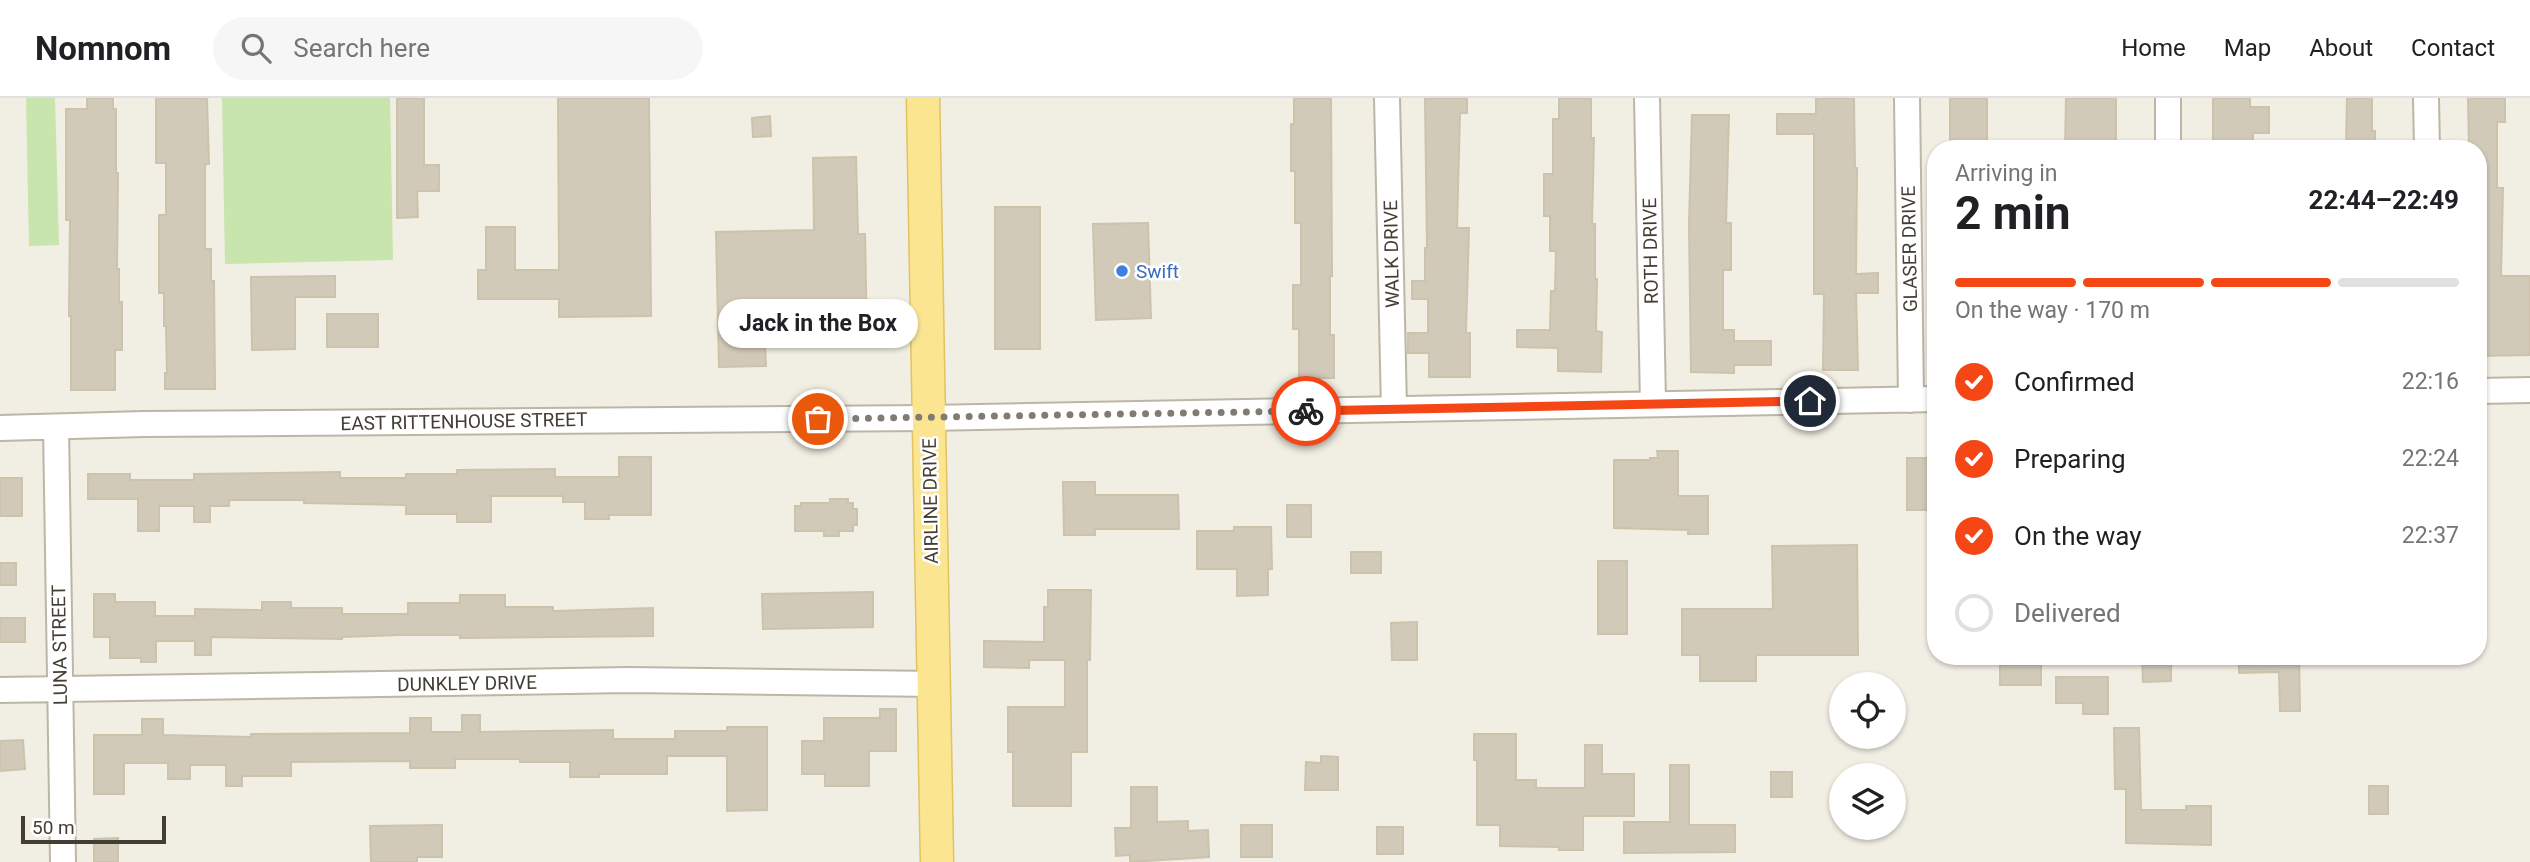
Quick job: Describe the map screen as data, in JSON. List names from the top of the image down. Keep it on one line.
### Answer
{"streets":{"main road":["AIRLINE DRIVE"],"street":["GLASER DRIVE","ROTH DRIVE","WALK DRIVE","EAST RITTENHOUSE STREET","LUNA STREET","DUNKLEY DRIVE"]},"crossings":[["GLASER DRIVE","EAST RITTENHOUSE STREET"],["ROTH DRIVE","EAST RITTENHOUSE STREET"],["WALK DRIVE","EAST RITTENHOUSE STREET"],["EAST RITTENHOUSE STREET","AIRLINE DRIVE"],["EAST RITTENHOUSE STREET","LUNA STREET"],["AIRLINE DRIVE","DUNKLEY DRIVE"],["LUNA STREET","DUNKLEY DRIVE"]],"places":["Swift","Jack in the Box"],"scale_bar":"50 m","page":{"header":"Nomnom","search":"Search here","nav":["Home","Map","About","Contact"],"heading":["2 min","Arriving in","22:44–22:49"],"bar":"On the way · 170 m","bubble":"Jack in the Box","list":[["Confirmed","22:16"],["Preparing","22:24"],["On the way","22:37"],"Delivered"],"scale":"50 m"}}
